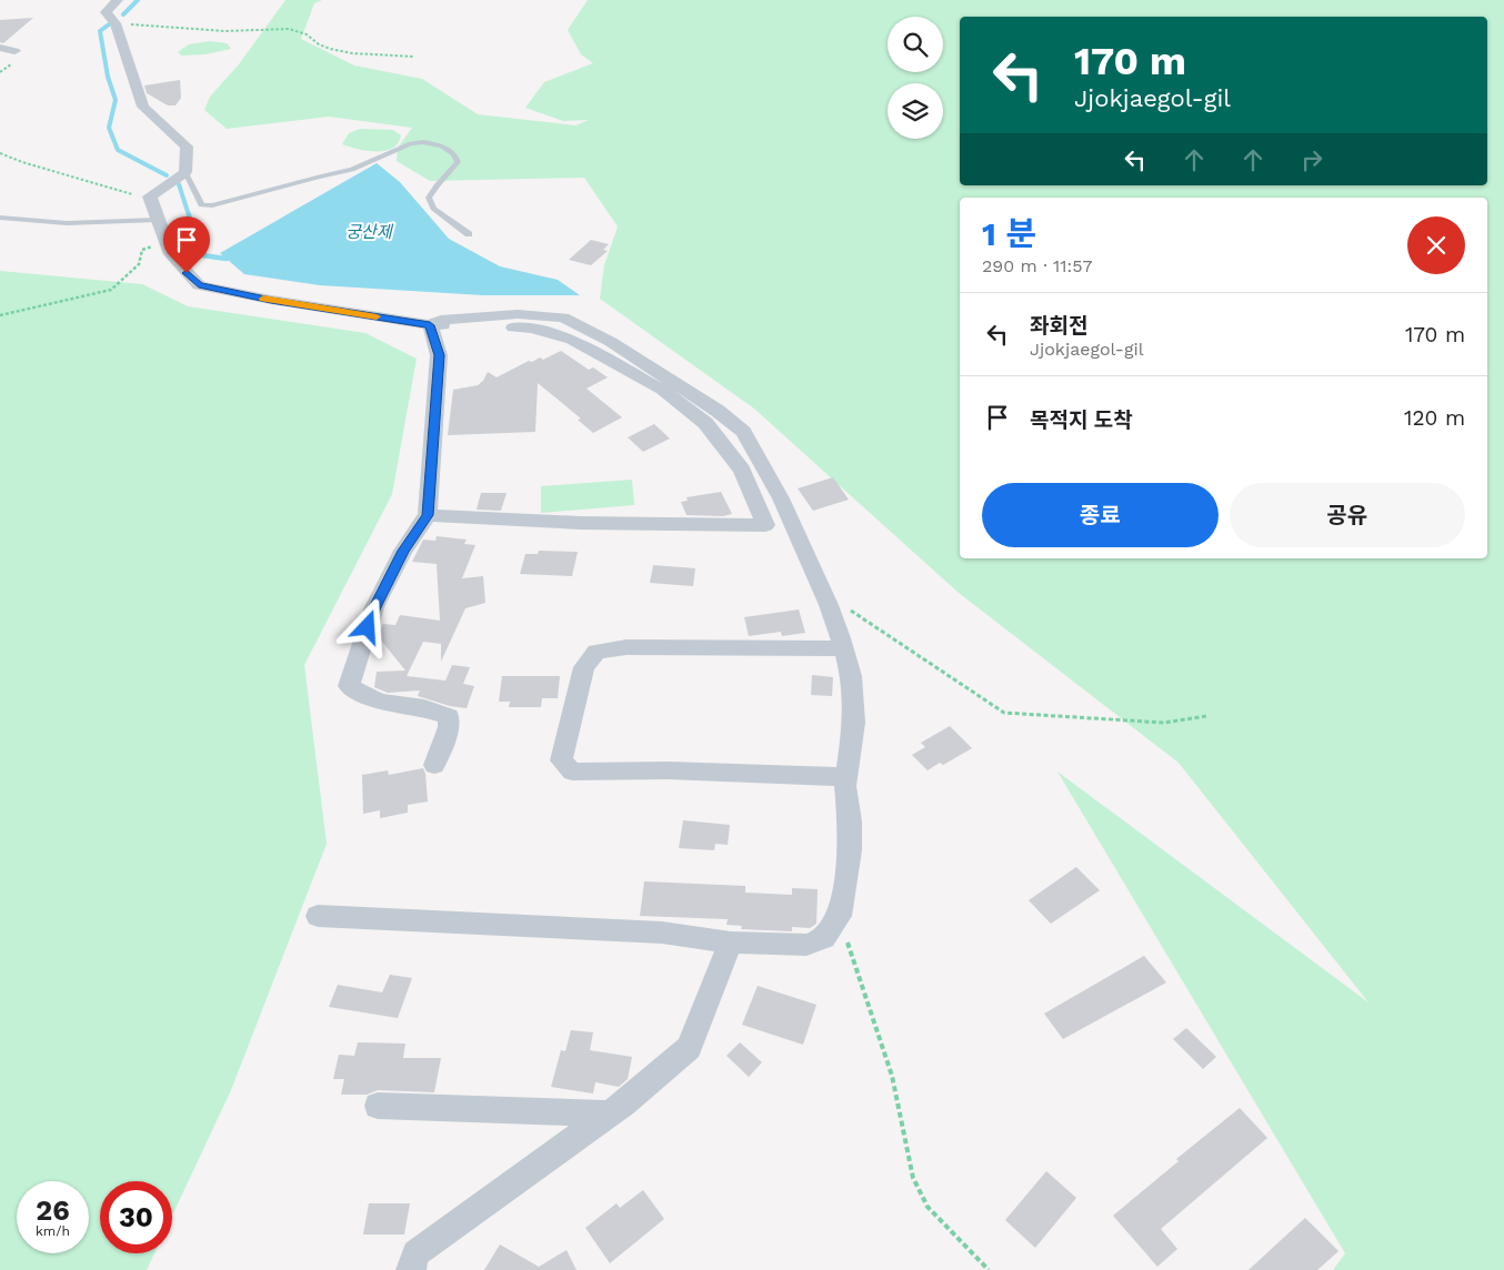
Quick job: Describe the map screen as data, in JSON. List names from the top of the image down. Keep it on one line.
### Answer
{"water":["궁산제"],"page":{"turn":["170 m","Jjokjaegol-gil"],"heading":["1 분","290 m · 11:57"],"list":[{"name":"좌회전","note":"Jjokjaegol-gil","value":"170 m"},{"name":"목적지 도착","value":"120 m"}],"buttons":["종료","공유"],"speed":"26 km/h","limit":"30"}}
